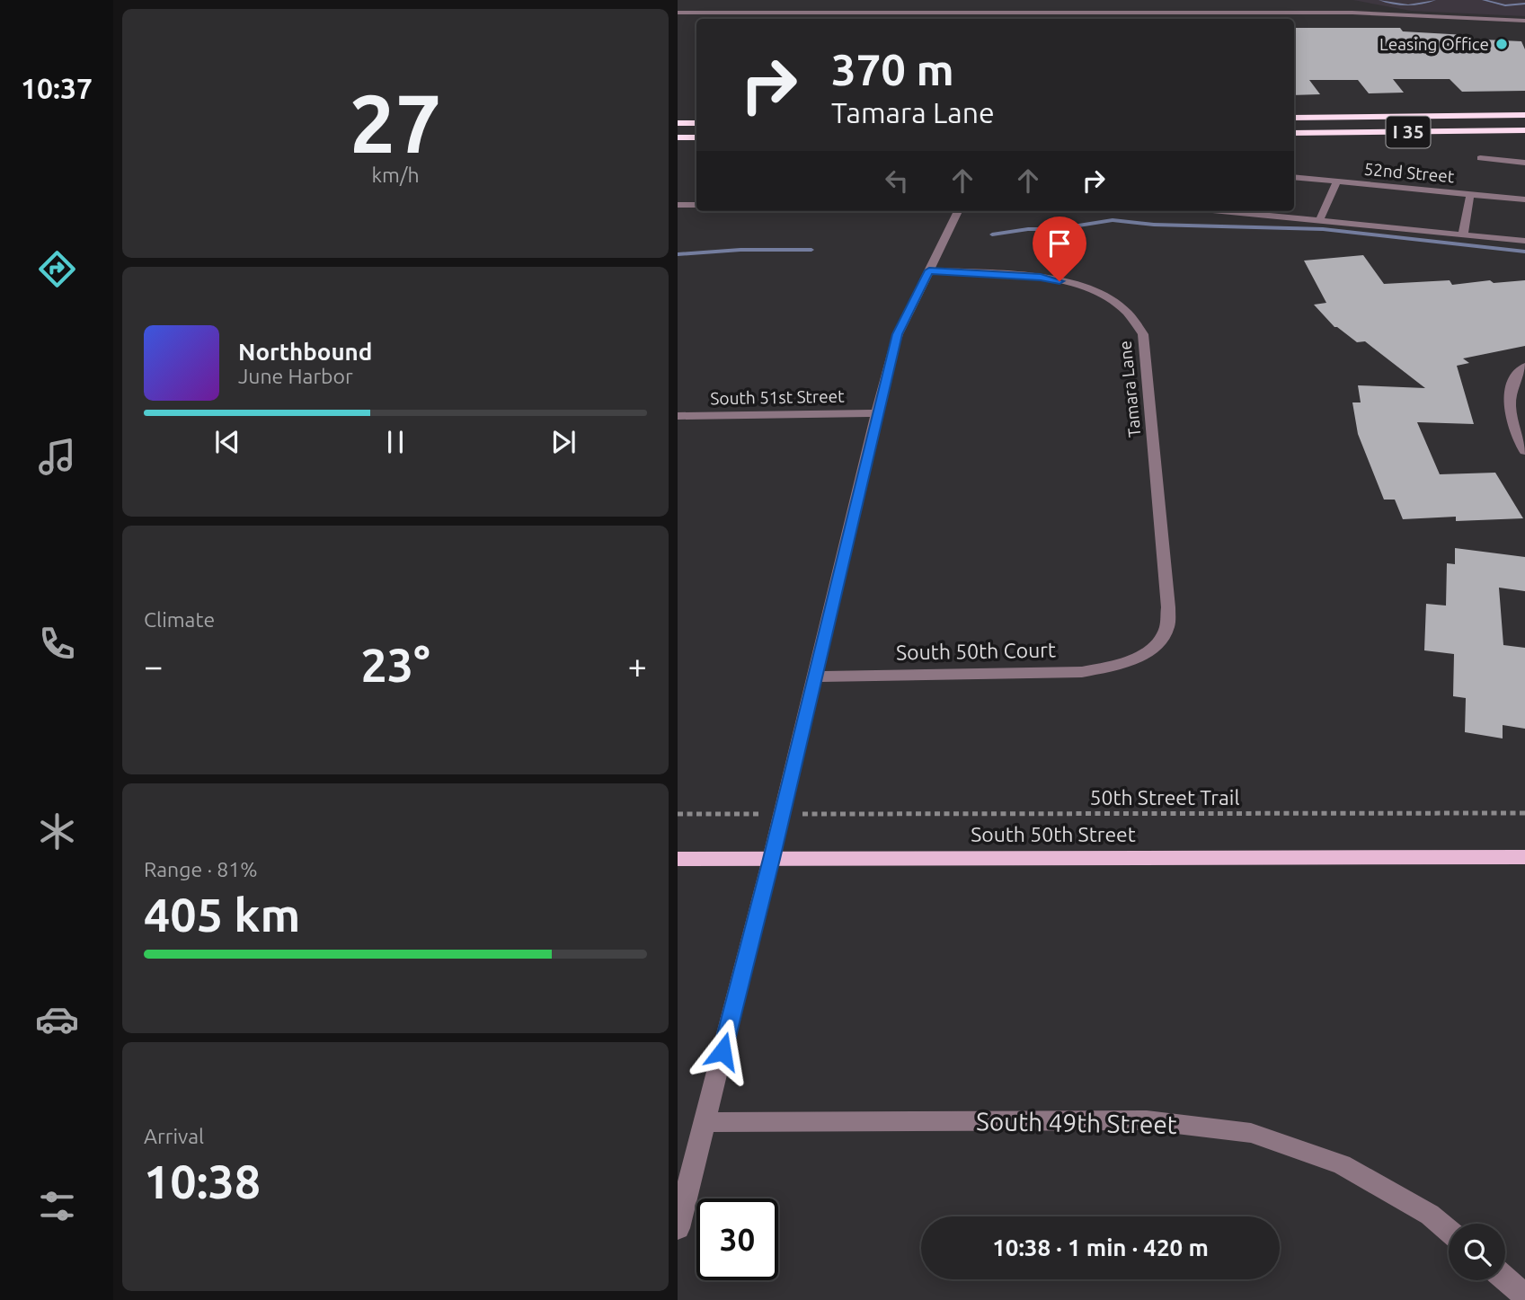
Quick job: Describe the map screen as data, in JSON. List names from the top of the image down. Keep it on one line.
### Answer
{"streets":{"highway":["I 35"],"main road":["South 50th Street"],"street":["52nd Street","Tamara Lane","South 51st Street","South 50th Court","South 49th Street"],"path":["50th Street Trail"]},"crossings":[["Tamara Lane","South 50th Court"]],"places":["Leasing Office"],"page":{"tabs":"10:37","tile":[["27","km/h"],"Climate",["Range · 81%","405 km"],["Arrival","10:38"]],"turn":["370 m","Tamara Lane"],"song":["Northbound","June Harbor"],"heat":["−","23°","+"],"limit":"30","trip":"10:38 · 1 min · 420 m"}}
